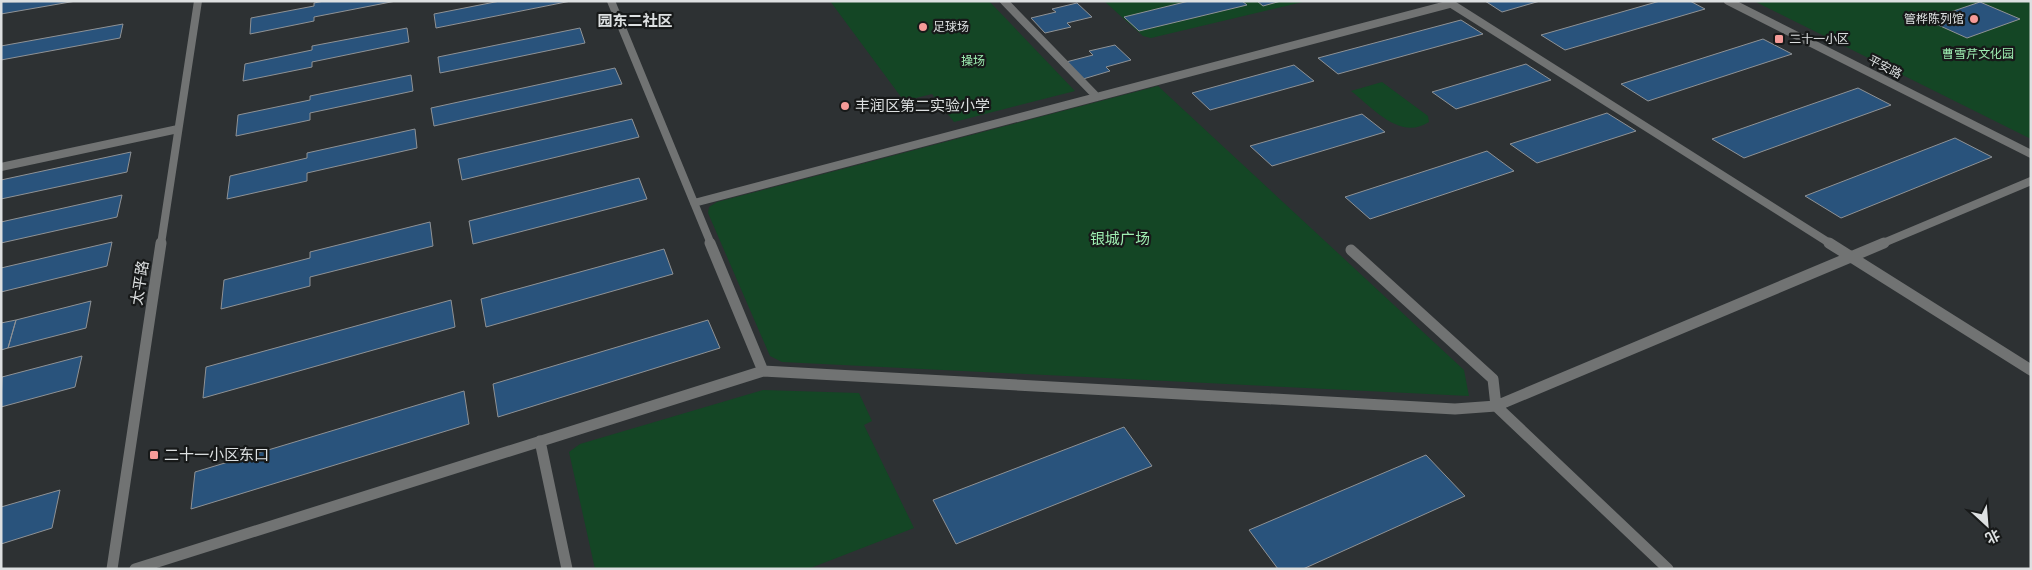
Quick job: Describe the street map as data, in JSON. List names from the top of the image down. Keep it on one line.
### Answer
{"streets":{"street":["平安路","太平路"]},"districts":["园东二社区"],"parks":["曹雪芹文化园","操场","银城广场"],"places":{"other":["管桦陈列馆","足球场","丰润区第二实验小学"],"transit":["二十一小区","二十一小区东口"]},"north":"bottom right"}
